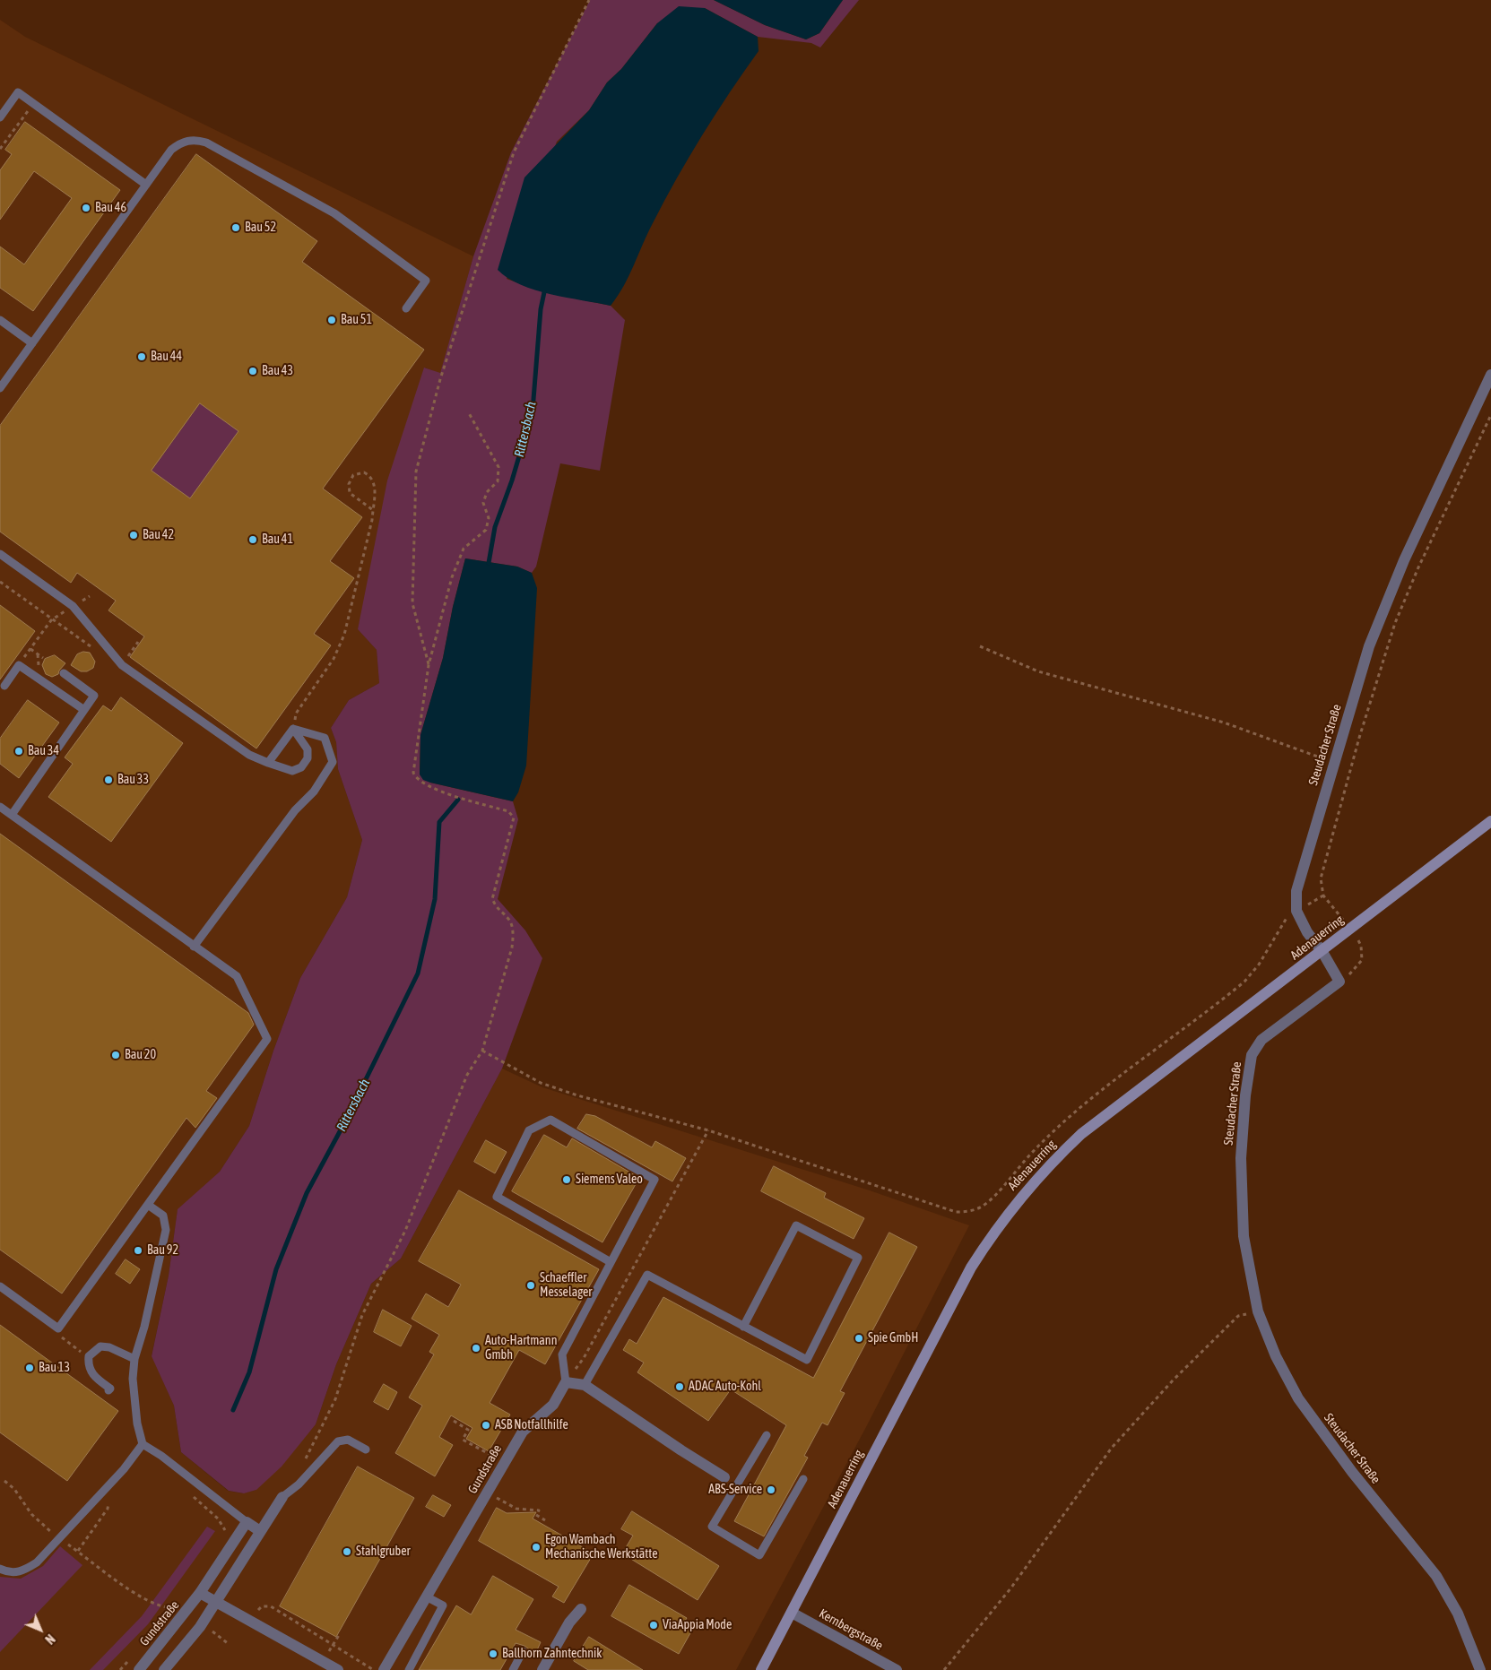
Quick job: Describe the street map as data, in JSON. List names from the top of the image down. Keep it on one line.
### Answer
{"streets":{"main road":["Adenauerring"],"street":["Steudacher Straße","Gundstraße","Kernbergstraße"]},"crossings":[["Steudacher Straße","Adenauerring"],["Adenauerring","Kernbergstraße"]],"water":["Rittersbach"],"places":["Bau 46","Bau 52","Bau 51","Bau 44","Bau 43","Bau 42","Bau 41","Bau 34","Bau 33","Bau 20","Siemens Valeo","Bau 92","Schaeffler Messelager","Spie GmbH","Auto-Hartmann Gmbh","Bau 13","ADAC Auto-Kohl","ASB Notfallhilfe","ABS-Service","Egon Wambach Mechanische Werkstätte","Stahlgruber","ViaAppia Mode","Ballhorn Zahntechnik"],"north":"bottom right"}
